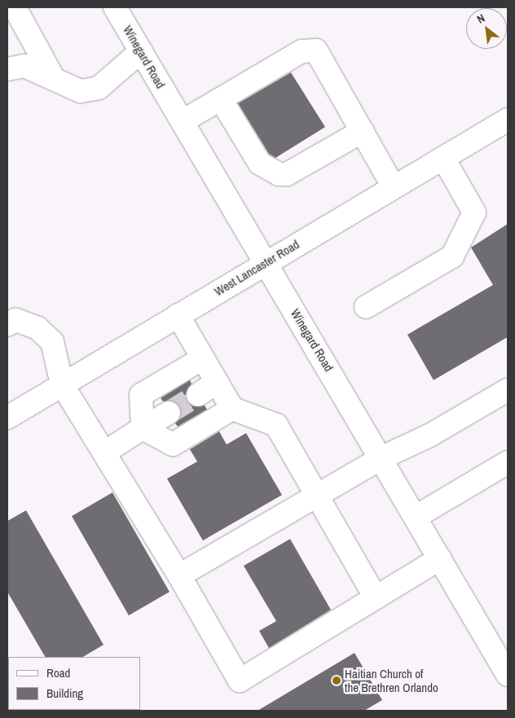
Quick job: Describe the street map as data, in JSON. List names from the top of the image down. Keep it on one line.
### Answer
{"streets":{"street":["Winegard Road","West Lancaster Road"]},"crossings":[["Winegard Road","West Lancaster Road"]],"places":["Haitian Church of the Brethren Orlando"],"legend":["Road","Building"],"north":"top left"}
